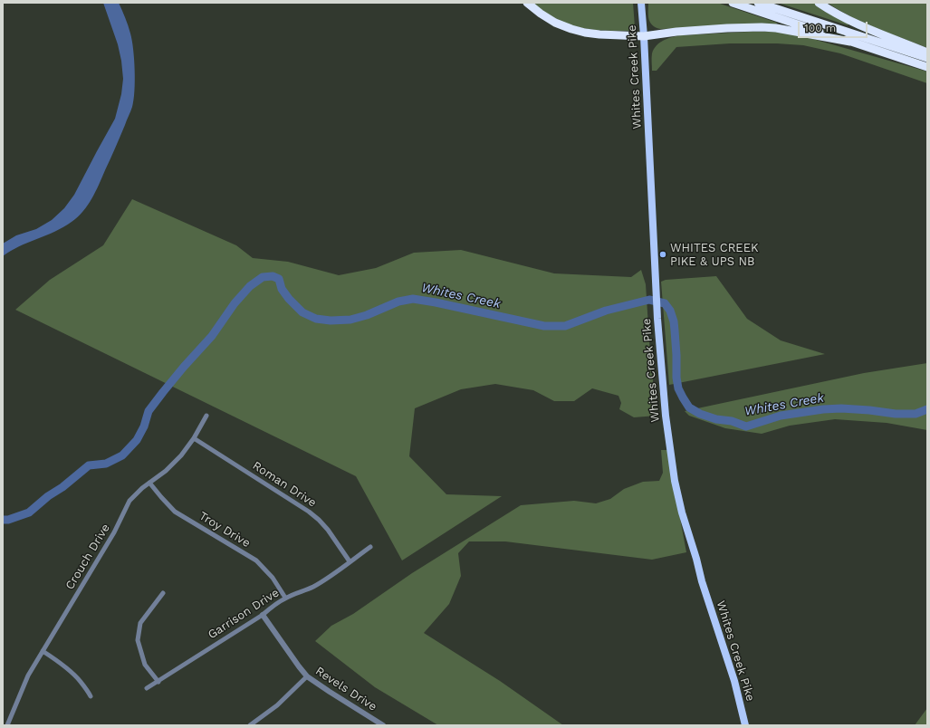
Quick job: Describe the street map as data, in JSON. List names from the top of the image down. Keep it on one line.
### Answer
{"streets":{"main road":["Whites Creek Pike"],"street":["Roman Drive","Troy Drive","Crouch Drive","Garrison Drive","Revels Drive"]},"crossings":[["Roman Drive","Crouch Drive"],["Roman Drive","Garrison Drive"],["Troy Drive","Crouch Drive"],["Troy Drive","Garrison Drive"],["Garrison Drive","Revels Drive"]],"water":["Whites Creek"],"places":["WHITES CREEK PIKE & UPS NB"],"scale_bar":"100 m"}
